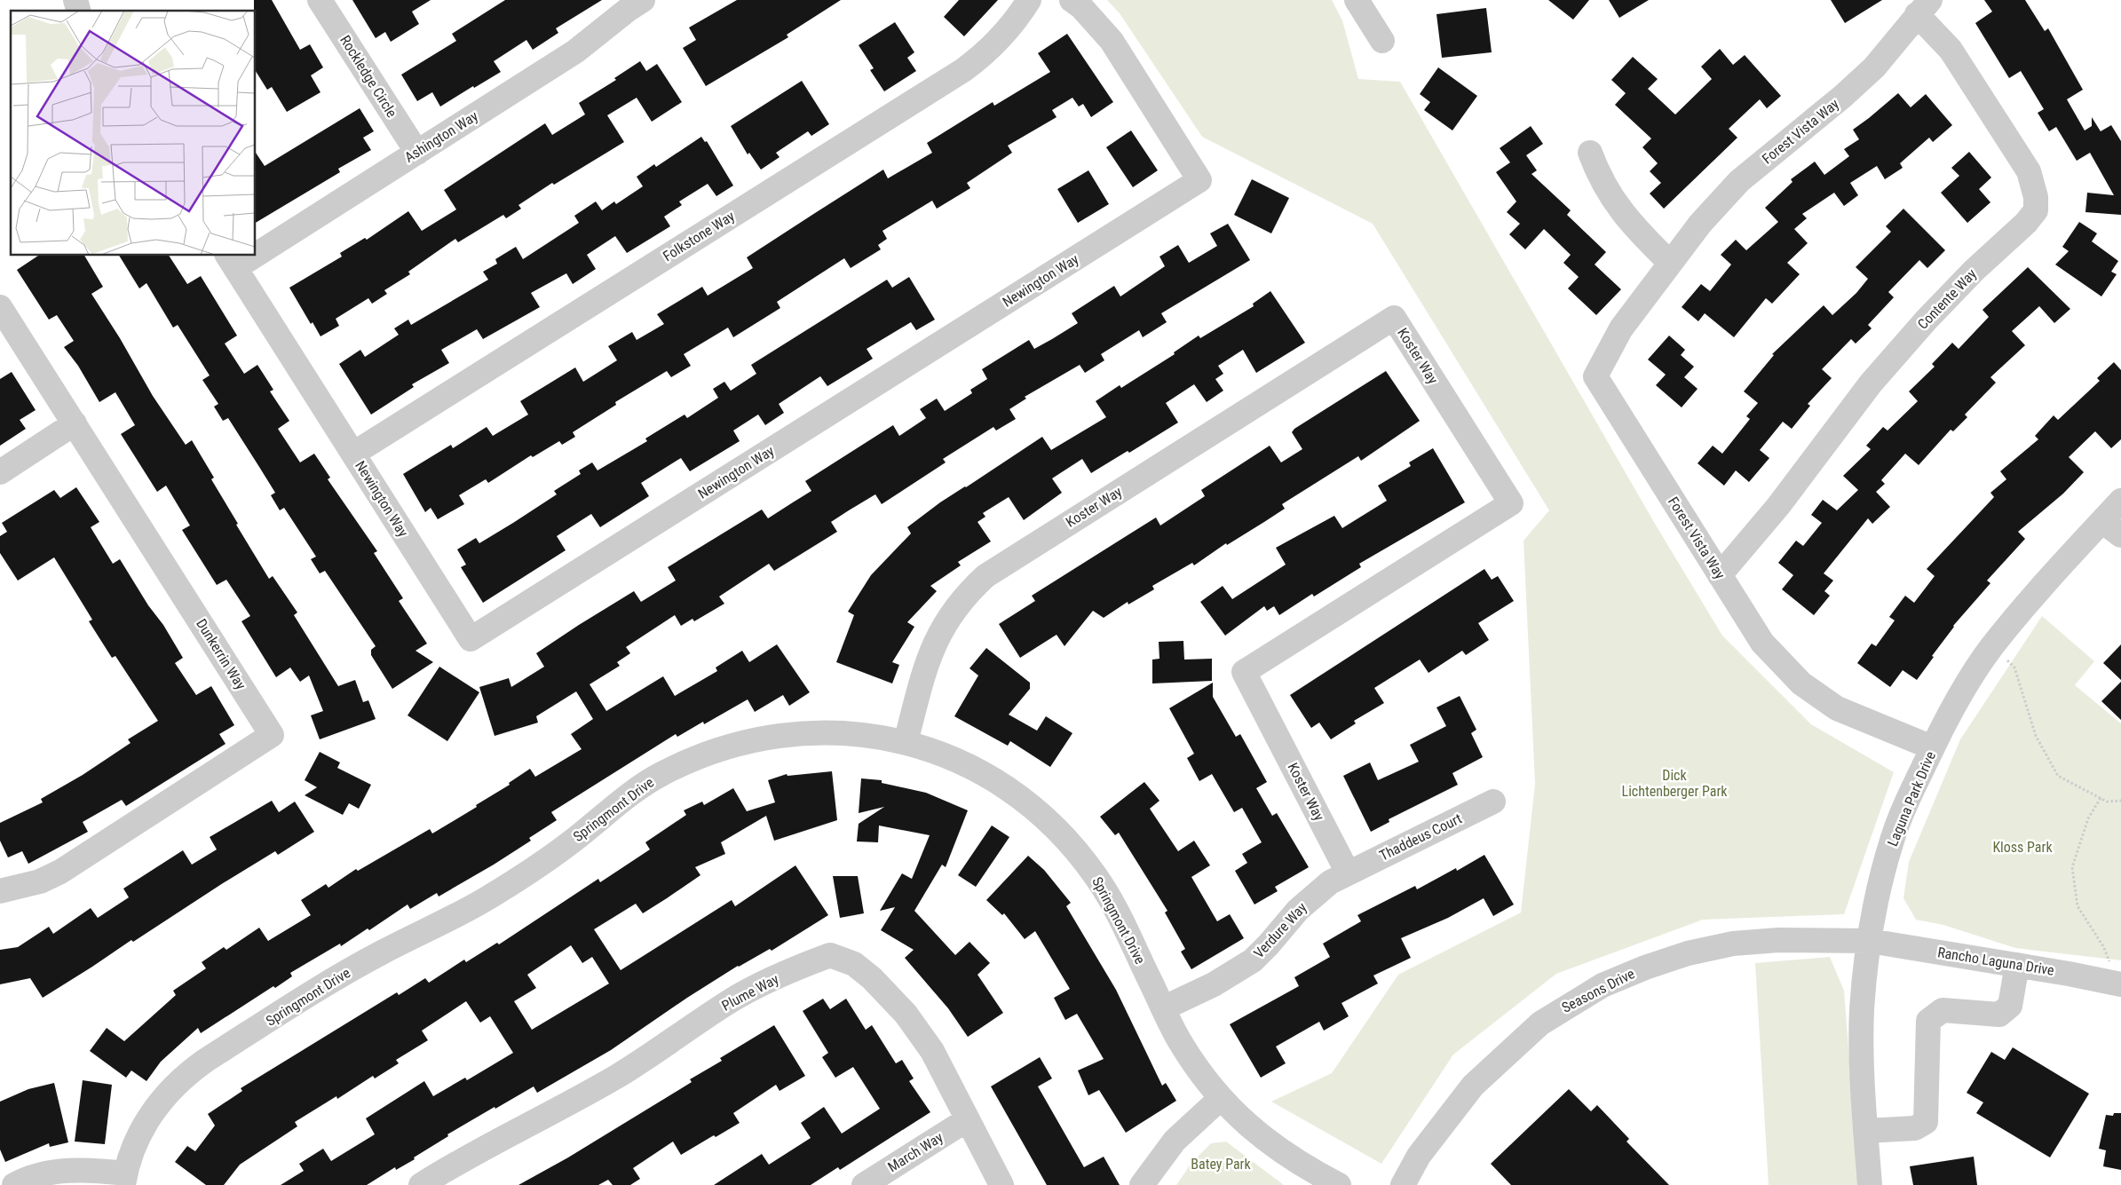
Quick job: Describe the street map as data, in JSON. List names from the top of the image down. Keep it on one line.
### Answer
{"streets":{"street":["Rockledge Circle","Forest Vista Way","Ashington Way","Folkstone Way","Newington Way","Contente Way","Koster Way","Dunkerrin Way","Laguna Park Drive","Springmont Drive","Thaddeus Court","Verdure Way","Rancho Laguna Drive","Seasons Drive","Plume Way","March Way"]},"crossings":[["Rockledge Circle","Ashington Way"],["Forest Vista Way","Contente Way"],["Forest Vista Way","Laguna Park Drive"],["Folkstone Way","Newington Way"],["Koster Way","Springmont Drive"],["Koster Way","Thaddeus Court"],["Koster Way","Verdure Way"],["Laguna Park Drive","Rancho Laguna Drive"],["Laguna Park Drive","Seasons Drive"],["Springmont Drive","Verdure Way"],["Thaddeus Court","Verdure Way"],["Rancho Laguna Drive","Seasons Drive"],["Plume Way","March Way"]],"parks":["Dick Lichtenberger Park","Kloss Park","Batey Park"]}
